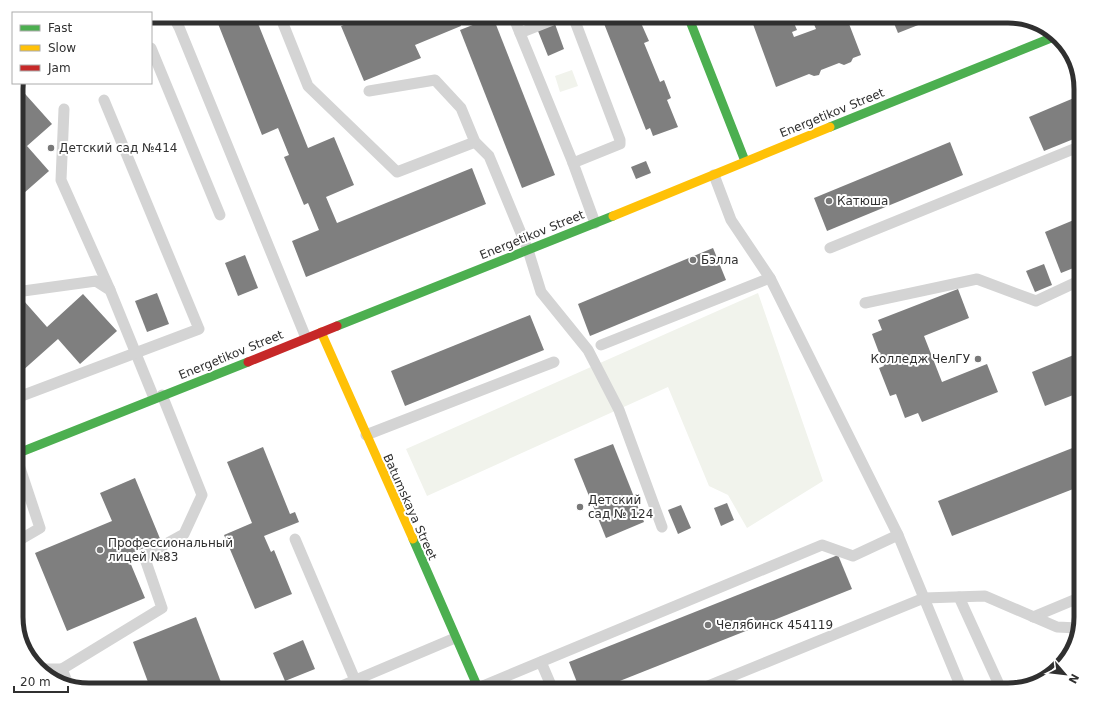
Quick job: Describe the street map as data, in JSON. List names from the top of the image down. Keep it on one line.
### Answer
{"streets":{"street":["Energetikov Street","Batumskaya Street"]},"crossings":[["Energetikov Street","Batumskaya Street"]],"places":["Детский сад №414","Катюша","Бэлла","Колледж ЧелГУ","Детский сад № 124","Профессиональный лицей №83","Челябинск 454119"],"legend":["Fast","Slow","Jam"],"scale_bar":"20 m","north":"bottom right"}
